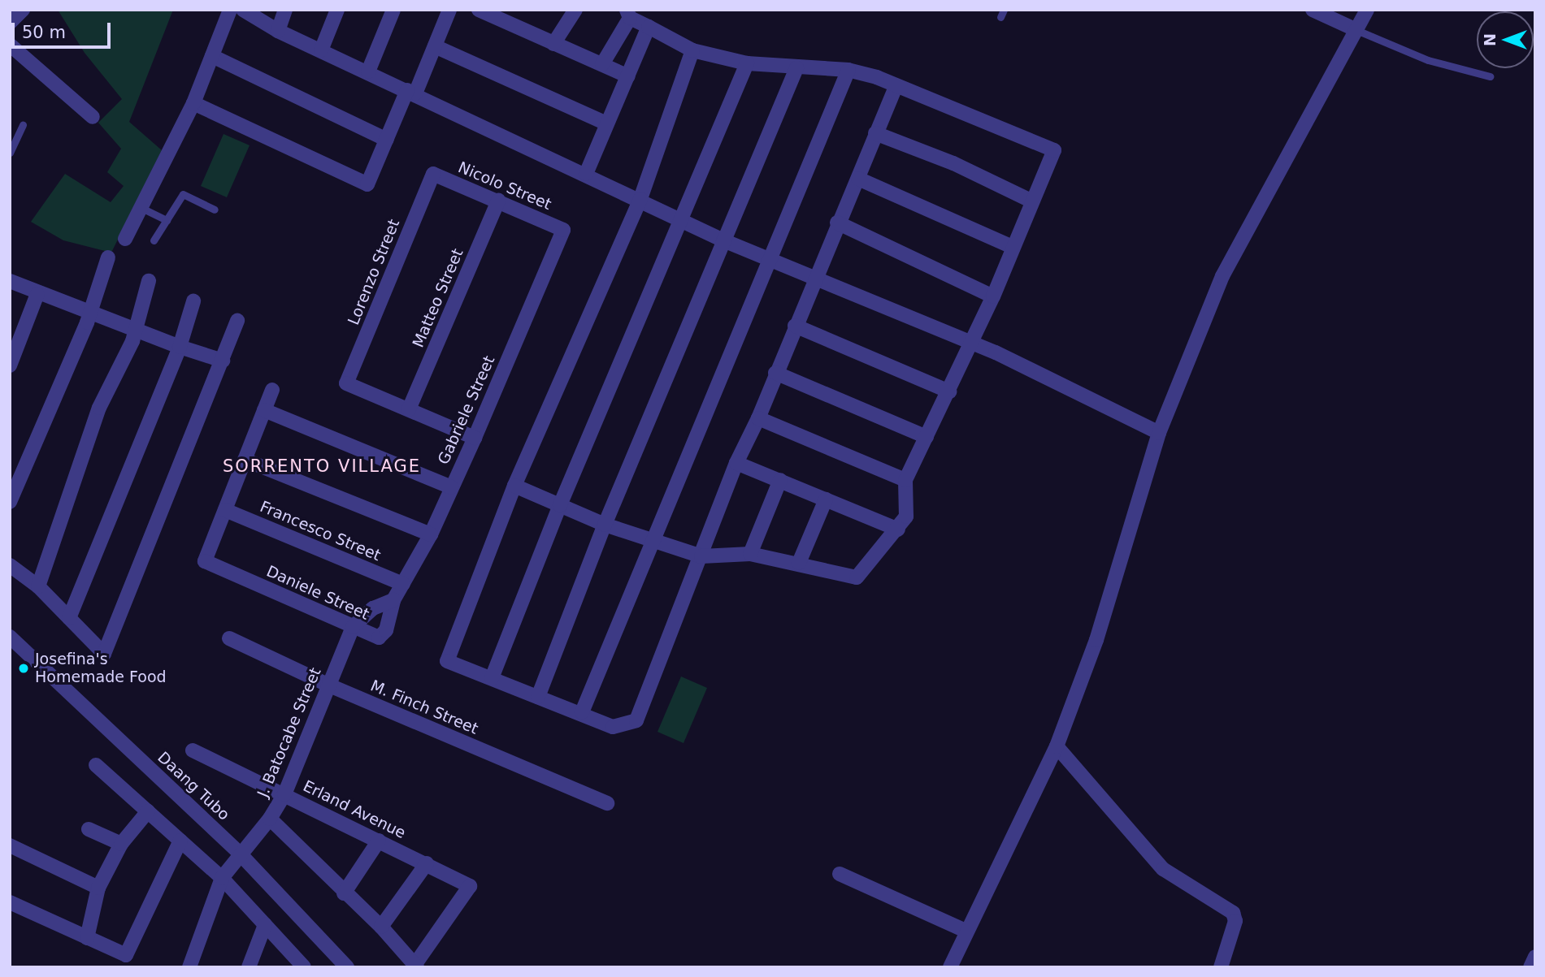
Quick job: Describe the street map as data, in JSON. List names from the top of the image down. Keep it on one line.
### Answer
{"streets":{"street":["Nicolo Street","Lorenzo Street","Matteo Street","Gabriele Street","Francesco Street","Daniele Street","M. Finch Street","J. Batocabe Street","Daang Tubo","Erland Avenue"]},"crossings":[["Nicolo Street","Lorenzo Street"],["Nicolo Street","Matteo Street"],["Nicolo Street","Gabriele Street"],["Lorenzo Street","Matteo Street"],["Gabriele Street","Francesco Street"],["Gabriele Street","Daniele Street"],["Francesco Street","Daniele Street"],["Daniele Street","J. Batocabe Street"],["M. Finch Street","J. Batocabe Street"],["J. Batocabe Street","Daang Tubo"],["J. Batocabe Street","Erland Avenue"]],"districts":["SORRENTO VILLAGE"],"places":["Josefina's Homemade Food"],"scale_bar":"50 m","north":"left"}
